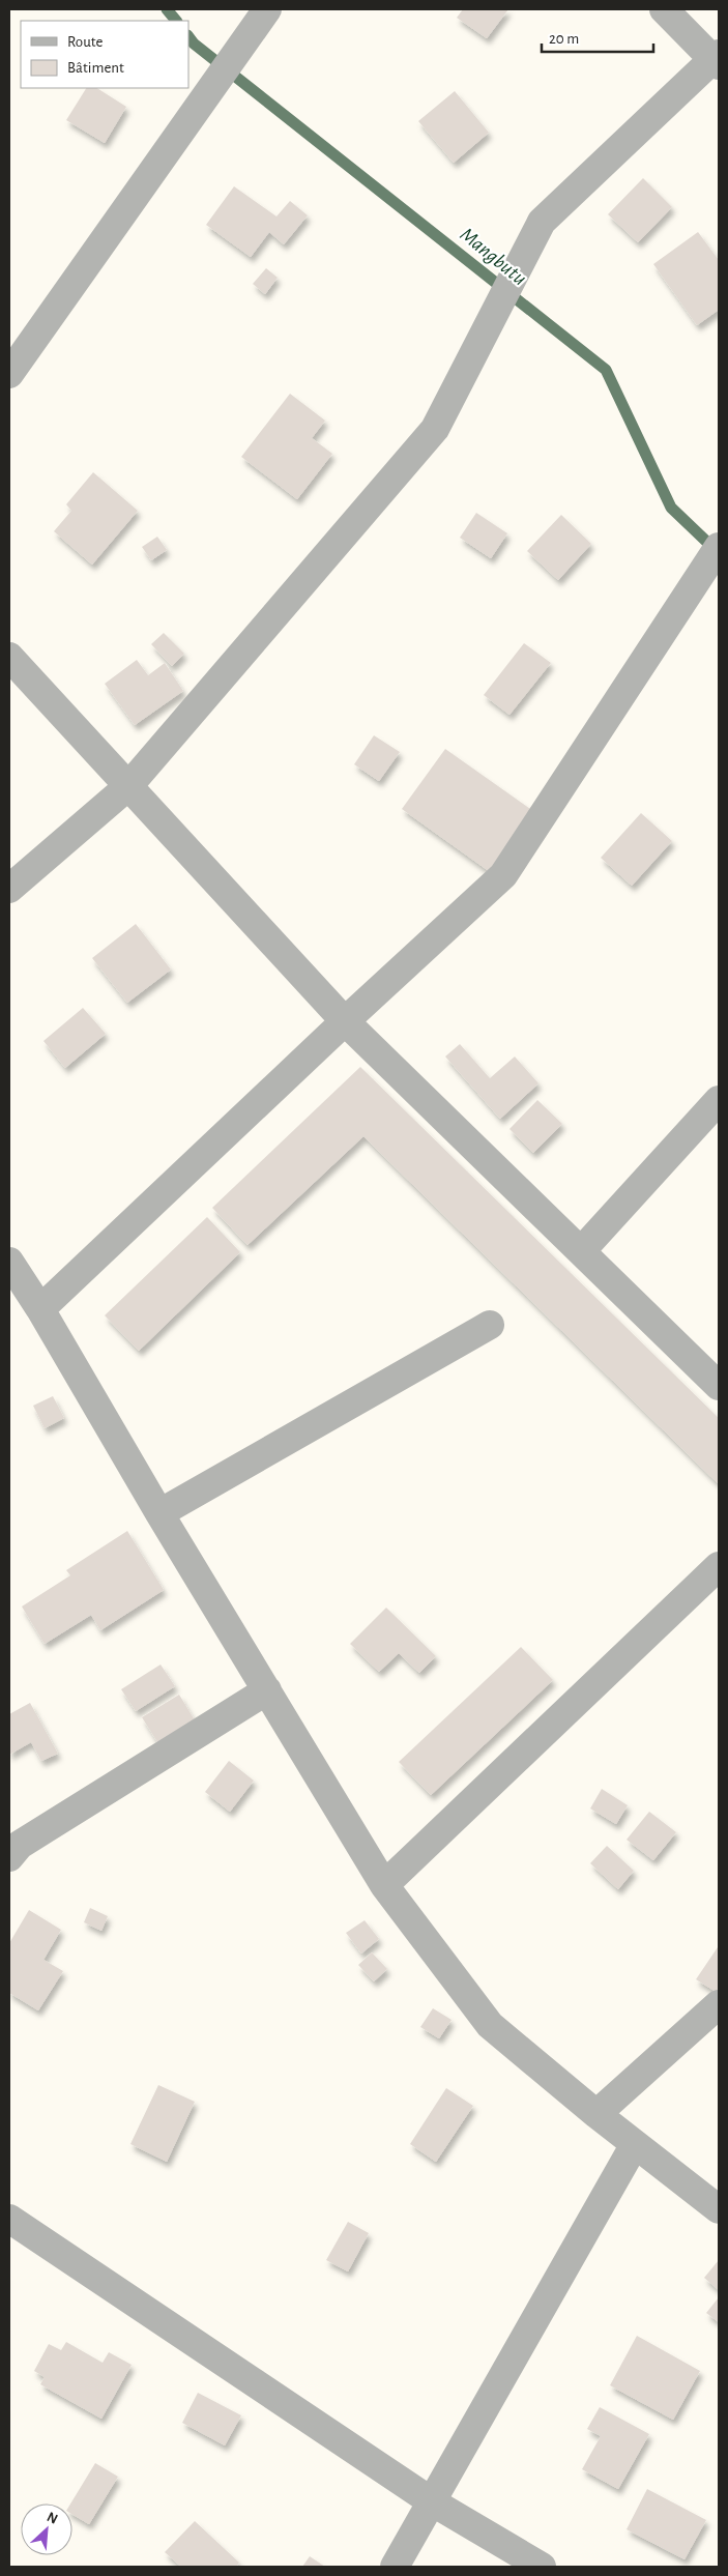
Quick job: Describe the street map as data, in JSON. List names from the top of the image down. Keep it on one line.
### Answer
{"water":["Mangbutu"],"legend":["Route","Bâtiment"],"scale_bar":"20 m","north":"top right"}
